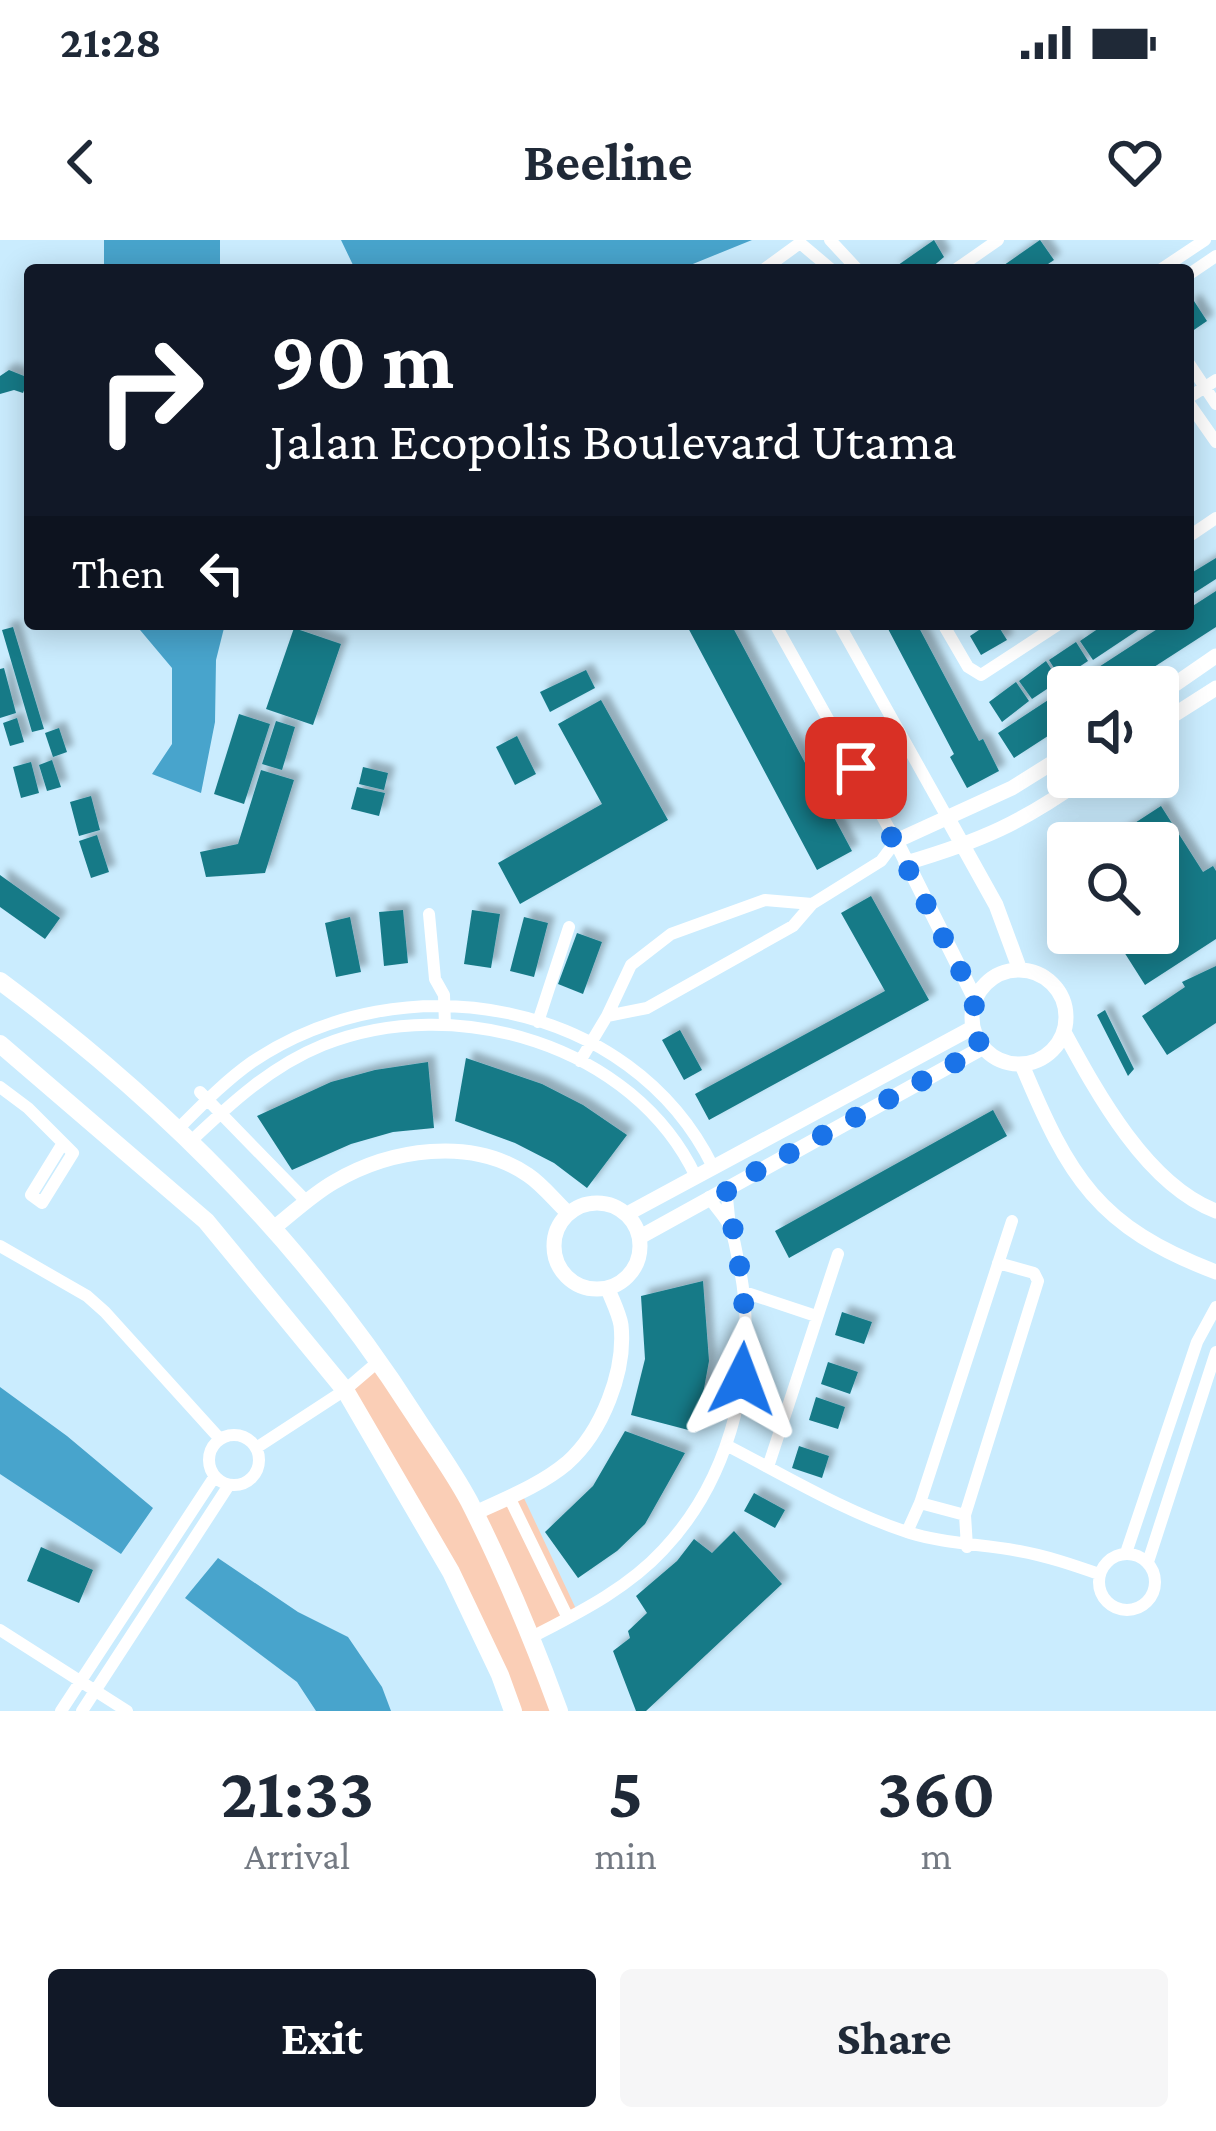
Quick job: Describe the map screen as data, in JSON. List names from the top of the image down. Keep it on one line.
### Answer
{"page":{"status":"21:28","header":"Beeline","turn":["90 m","Jalan Ecopolis Boulevard Utama"],"then":"Then","eta":["21:33","Arrival","5","min","360","m"],"buttons":["Exit","Share"]}}
